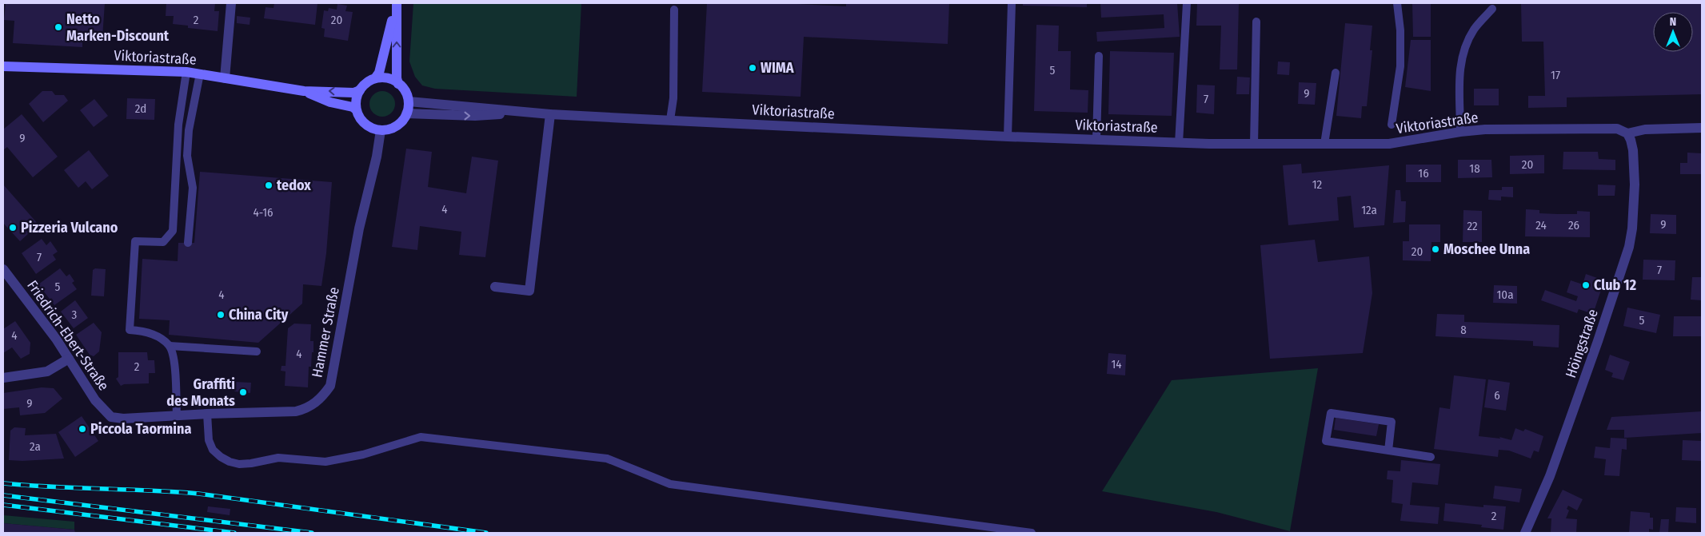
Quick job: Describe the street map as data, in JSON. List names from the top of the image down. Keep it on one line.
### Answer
{"streets":{"main road":["Viktoriastraße"],"street":["Hammer Straße","Friedrich-Ebert-Straße","Höingstraße"]},"crossings":[["Viktoriastraße","Hammer Straße"],["Viktoriastraße","Höingstraße"],["Hammer Straße","Friedrich-Ebert-Straße"]],"places":["Netto Marken-Discount","WIMA","tedox","Pizzeria Vulcano","Moschee Unna","Club 12","China City","Graffiti des Monats","Piccola Taormina"],"house_numbers":["2","20","5","17","9","7","2d","9","20","18","16","12","4","12a","4-16","9","24","26","22","20","7","7","5","4","10a","3","5","8","4","4","14","2","6","9","2a","2"],"north":"top"}
